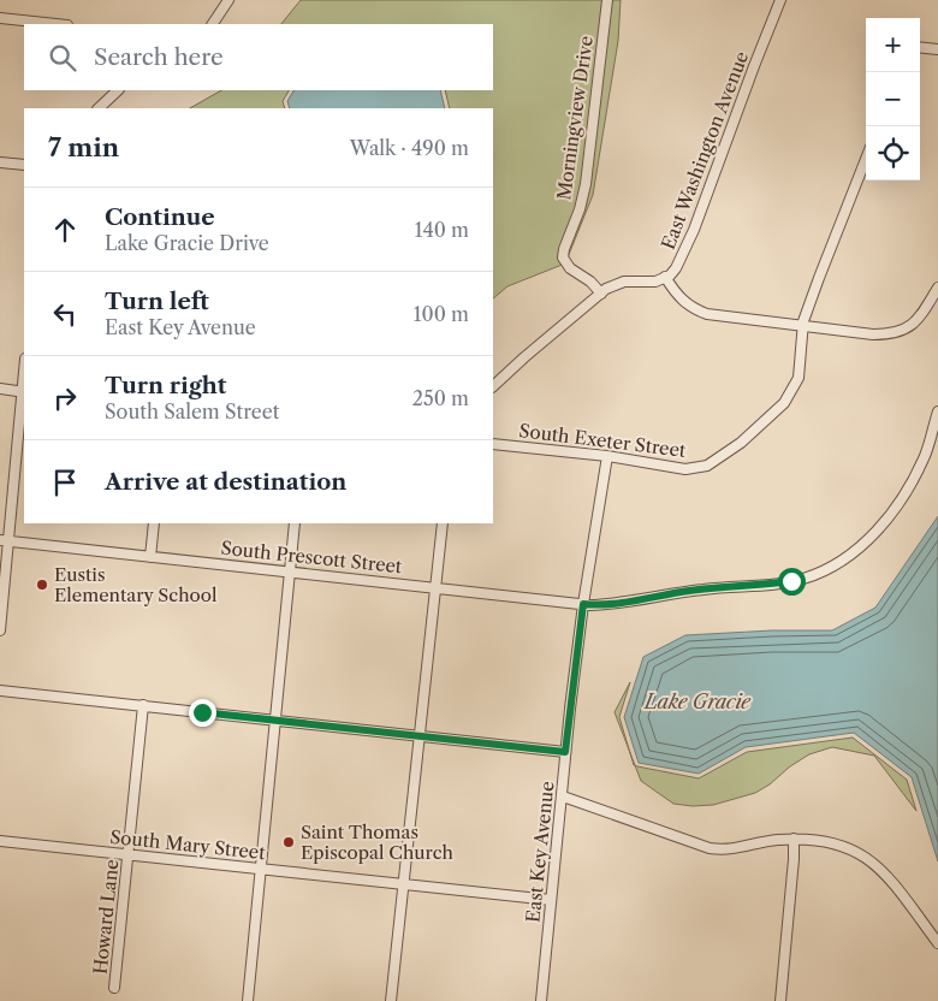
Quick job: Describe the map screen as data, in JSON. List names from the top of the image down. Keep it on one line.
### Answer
{"streets":{"street":["Morningview Drive","East Washington Avenue","South Exeter Street","South Prescott Street","South Mary Street","East Key Avenue","Howard Lane"]},"crossings":[["Morningview Drive","East Washington Avenue"],["South Exeter Street","East Key Avenue"],["South Prescott Street","East Key Avenue"],["South Mary Street","East Key Avenue"],["South Mary Street","Howard Lane"]],"water":["Lake Gracie"],"places":["Eustis Elementary School","Saint Thomas Episcopal Church"],"page":{"map_buttons":["+","−"],"search":"Search here","heading":["7 min","Walk · 490 m"],"list":[["Continue","Lake Gracie Drive","140 m"],["Turn left","East Key Avenue","100 m"],["Turn right","South Salem Street","250 m"],"Arrive at destination"]}}
